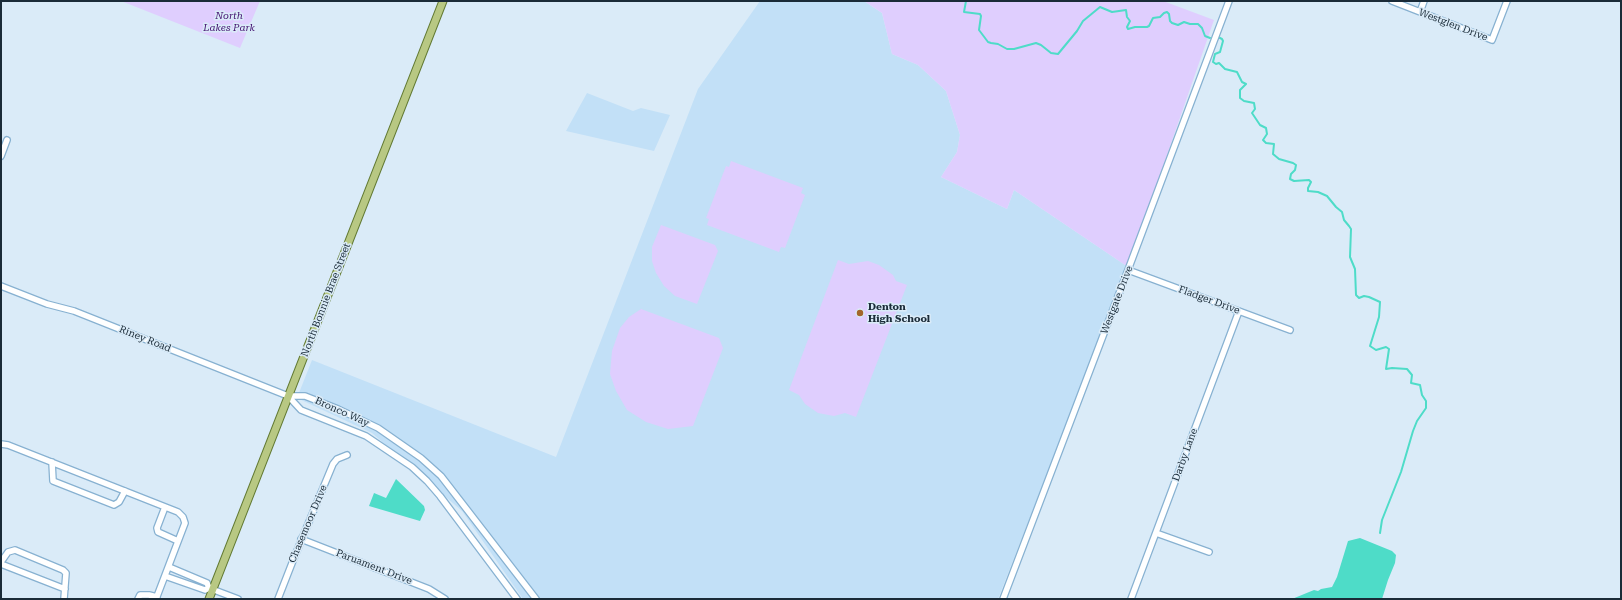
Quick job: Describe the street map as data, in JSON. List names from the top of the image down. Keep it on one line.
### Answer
{"streets":{"main road":["North Bonnie Brae Street"],"street":["Westglen Drive","Westgate Drive","Fladger Drive","Riney Road","Bronco Way","Darby Lane","Chasemoor Drive","Paruament Drive"]},"crossings":[["North Bonnie Brae Street","Riney Road"],["North Bonnie Brae Street","Bronco Way"],["Westgate Drive","Fladger Drive"],["Fladger Drive","Darby Lane"],["Riney Road","Bronco Way"],["Chasemoor Drive","Paruament Drive"]],"parks":["North Lakes Park"],"places":["Denton High School"]}
